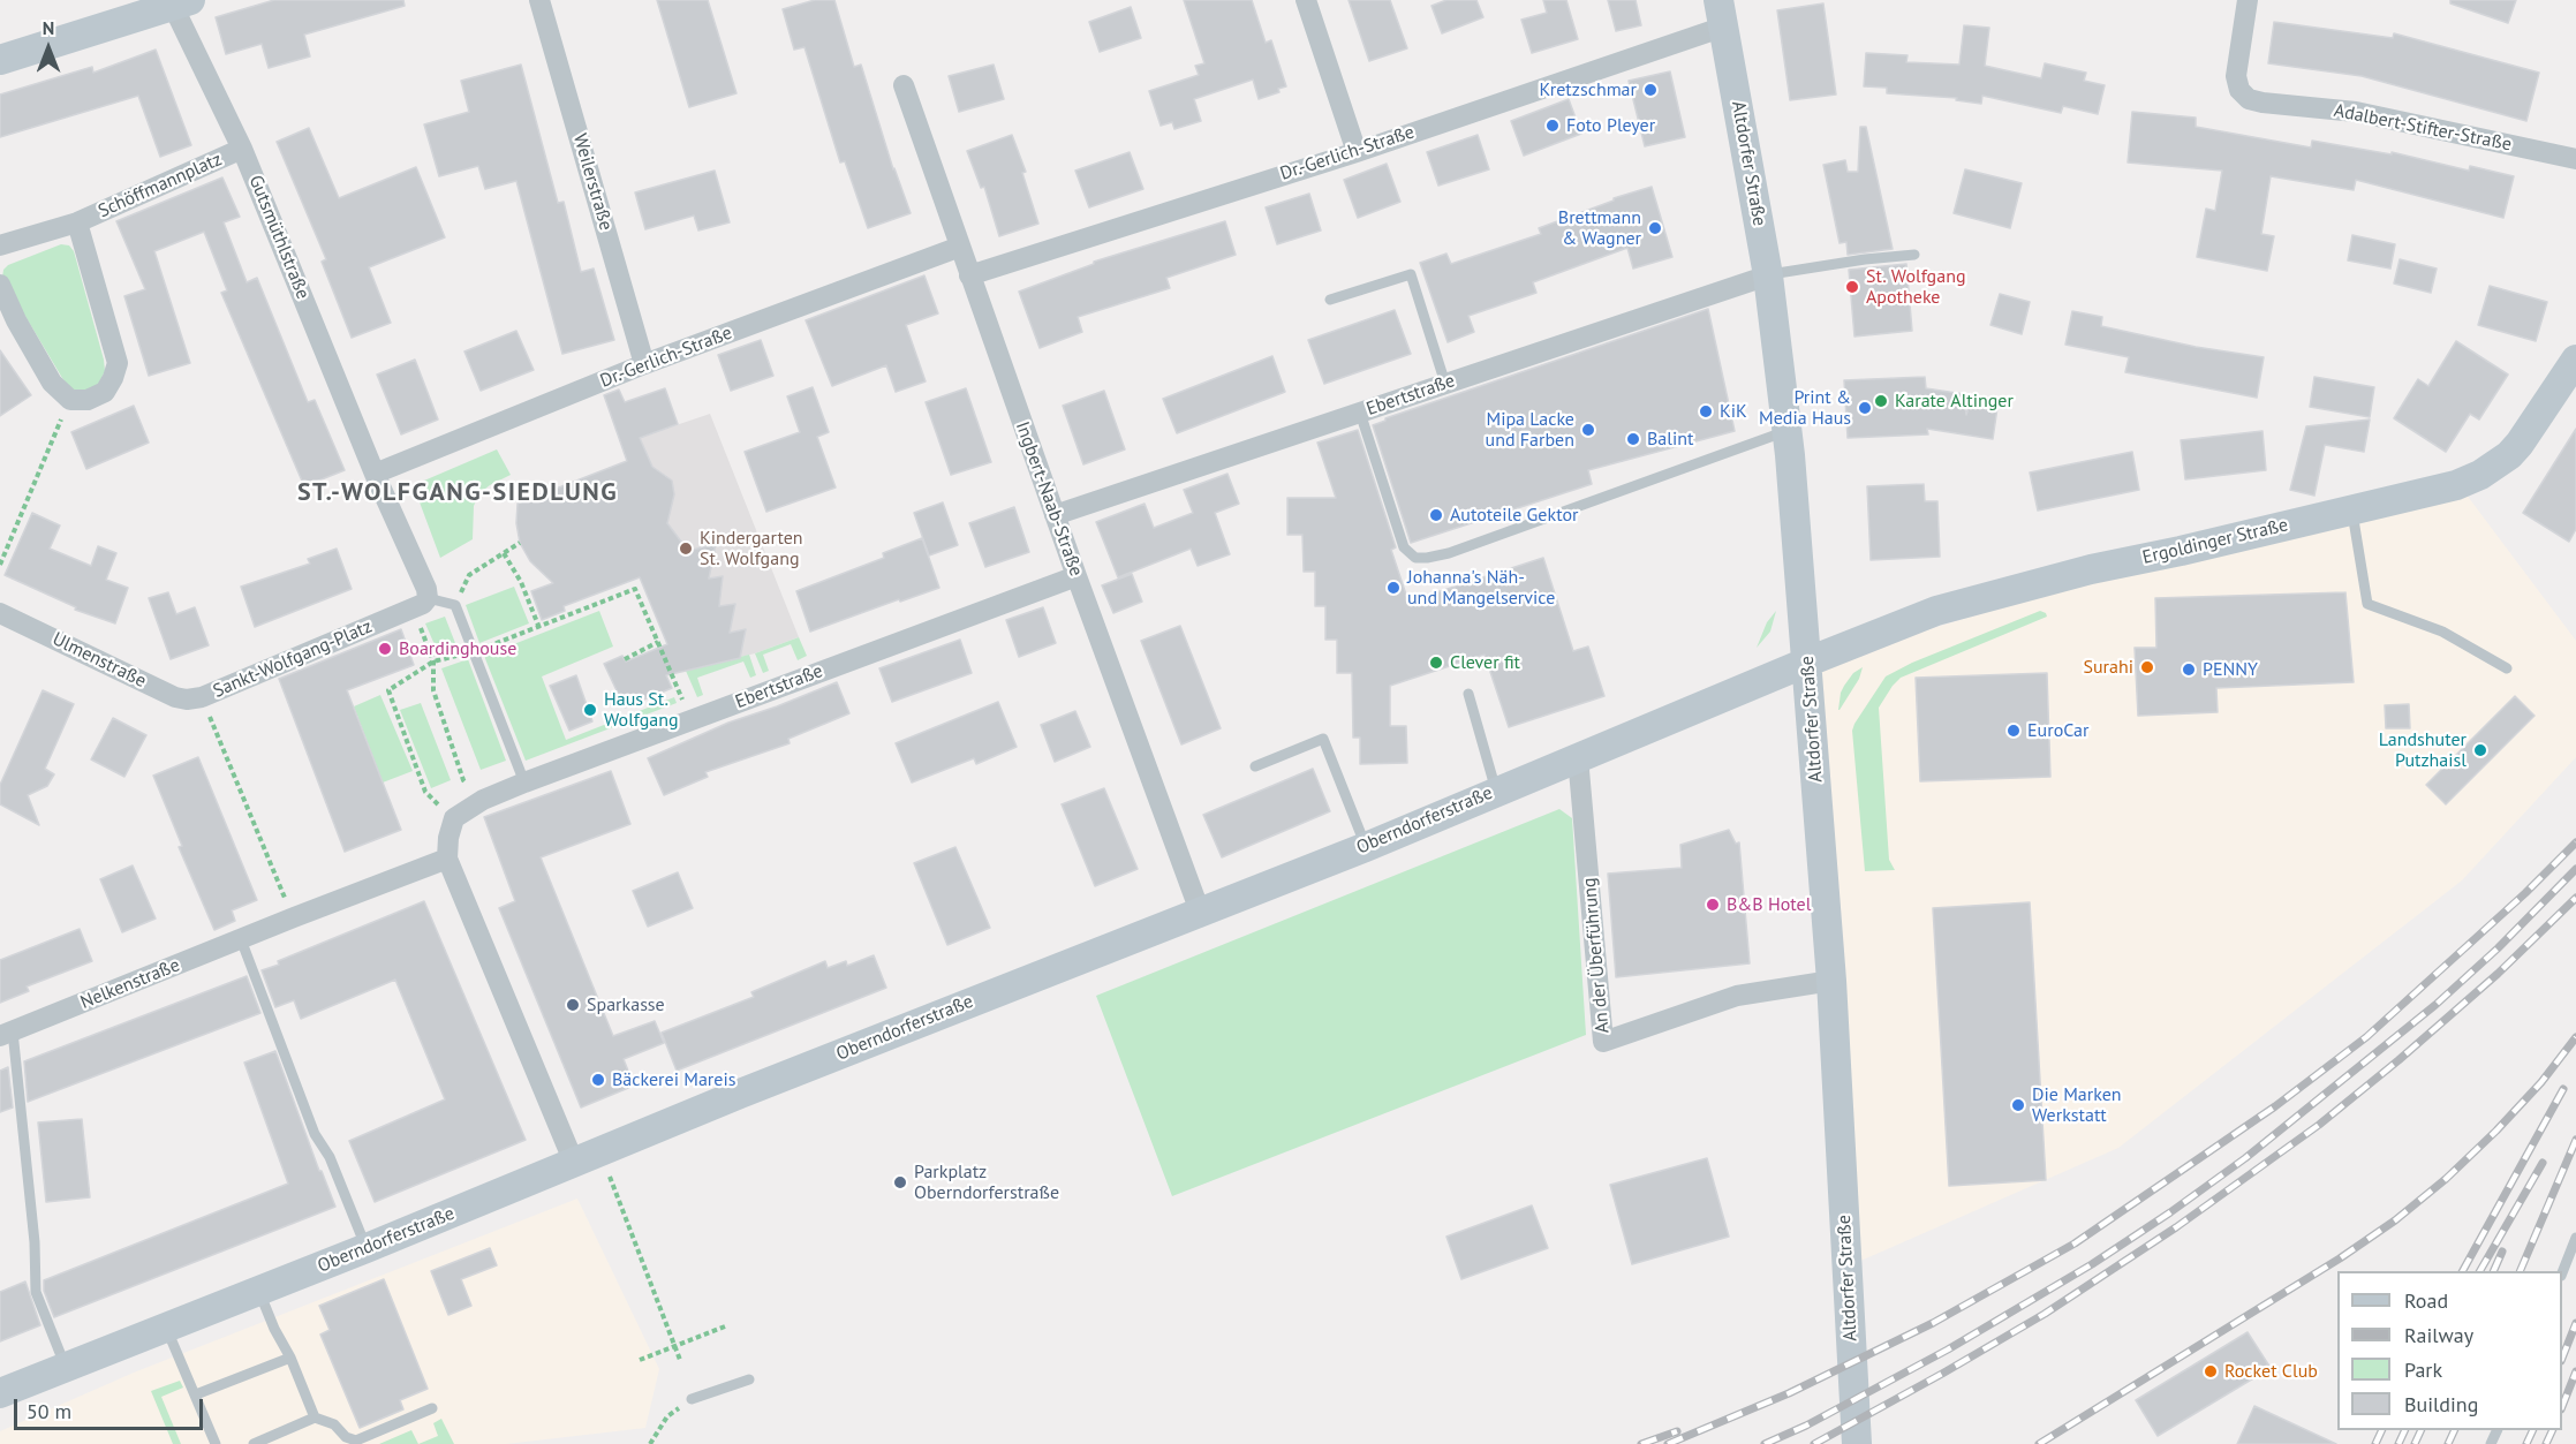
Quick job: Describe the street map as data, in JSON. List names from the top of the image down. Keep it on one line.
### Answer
{"streets":{"main road":["Altdorfer Straße","Ergoldinger Straße","Oberndorferstraße"],"street":["Adalbert-Stifter-Straße","Dr.-Gerlich-Straße","Weilerstraße","Schöffmannplatz","Gutsmüthlstraße","Ebertstraße","Ingbert-Naab-Straße","Sankt-Wolfgang-Platz","Ulmenstraße","An der Überführung","Nelkenstraße"]},"crossings":[["Dr.-Gerlich-Straße","Altdorfer Straße"],["Dr.-Gerlich-Straße","Weilerstraße"],["Dr.-Gerlich-Straße","Gutsmüthlstraße"],["Dr.-Gerlich-Straße","Ingbert-Naab-Straße"],["Altdorfer Straße","Ebertstraße"],["Altdorfer Straße","Ergoldinger Straße"],["Altdorfer Straße","Oberndorferstraße"],["Altdorfer Straße","An der Überführung"],["Schöffmannplatz","Gutsmüthlstraße"],["Ebertstraße","Ingbert-Naab-Straße"],["Ingbert-Naab-Straße","Oberndorferstraße"],["Ergoldinger Straße","Oberndorferstraße"],["Sankt-Wolfgang-Platz","Ulmenstraße"],["Sankt-Wolfgang-Platz","Nelkenstraße"],["Oberndorferstraße","An der Überführung"]],"districts":["ST.-WOLFGANG-SIEDLUNG"],"places":["Kretzschmar","Foto Pleyer","Brettmann & Wagner","St. Wolfgang Apotheke","Karate Altinger","Print & Media Haus","KiK","Mipa Lacke und Farben","Balint","Autoteile Gektor","Kindergarten St. Wolfgang","Johanna's Näh- und Mangelservice","Boardinghouse","Clever fit","Surahi","PENNY","Haus St. Wolfgang","EuroCar","Landshuter Putzhaisl","B&B Hotel","Sparkasse","Bäckerei Mareis","Die Marken Werkstatt","Parkplatz Oberndorferstraße","Rocket Club"],"legend":["Road","Railway","Park","Building"],"scale_bar":"50 m","north":"top"}
